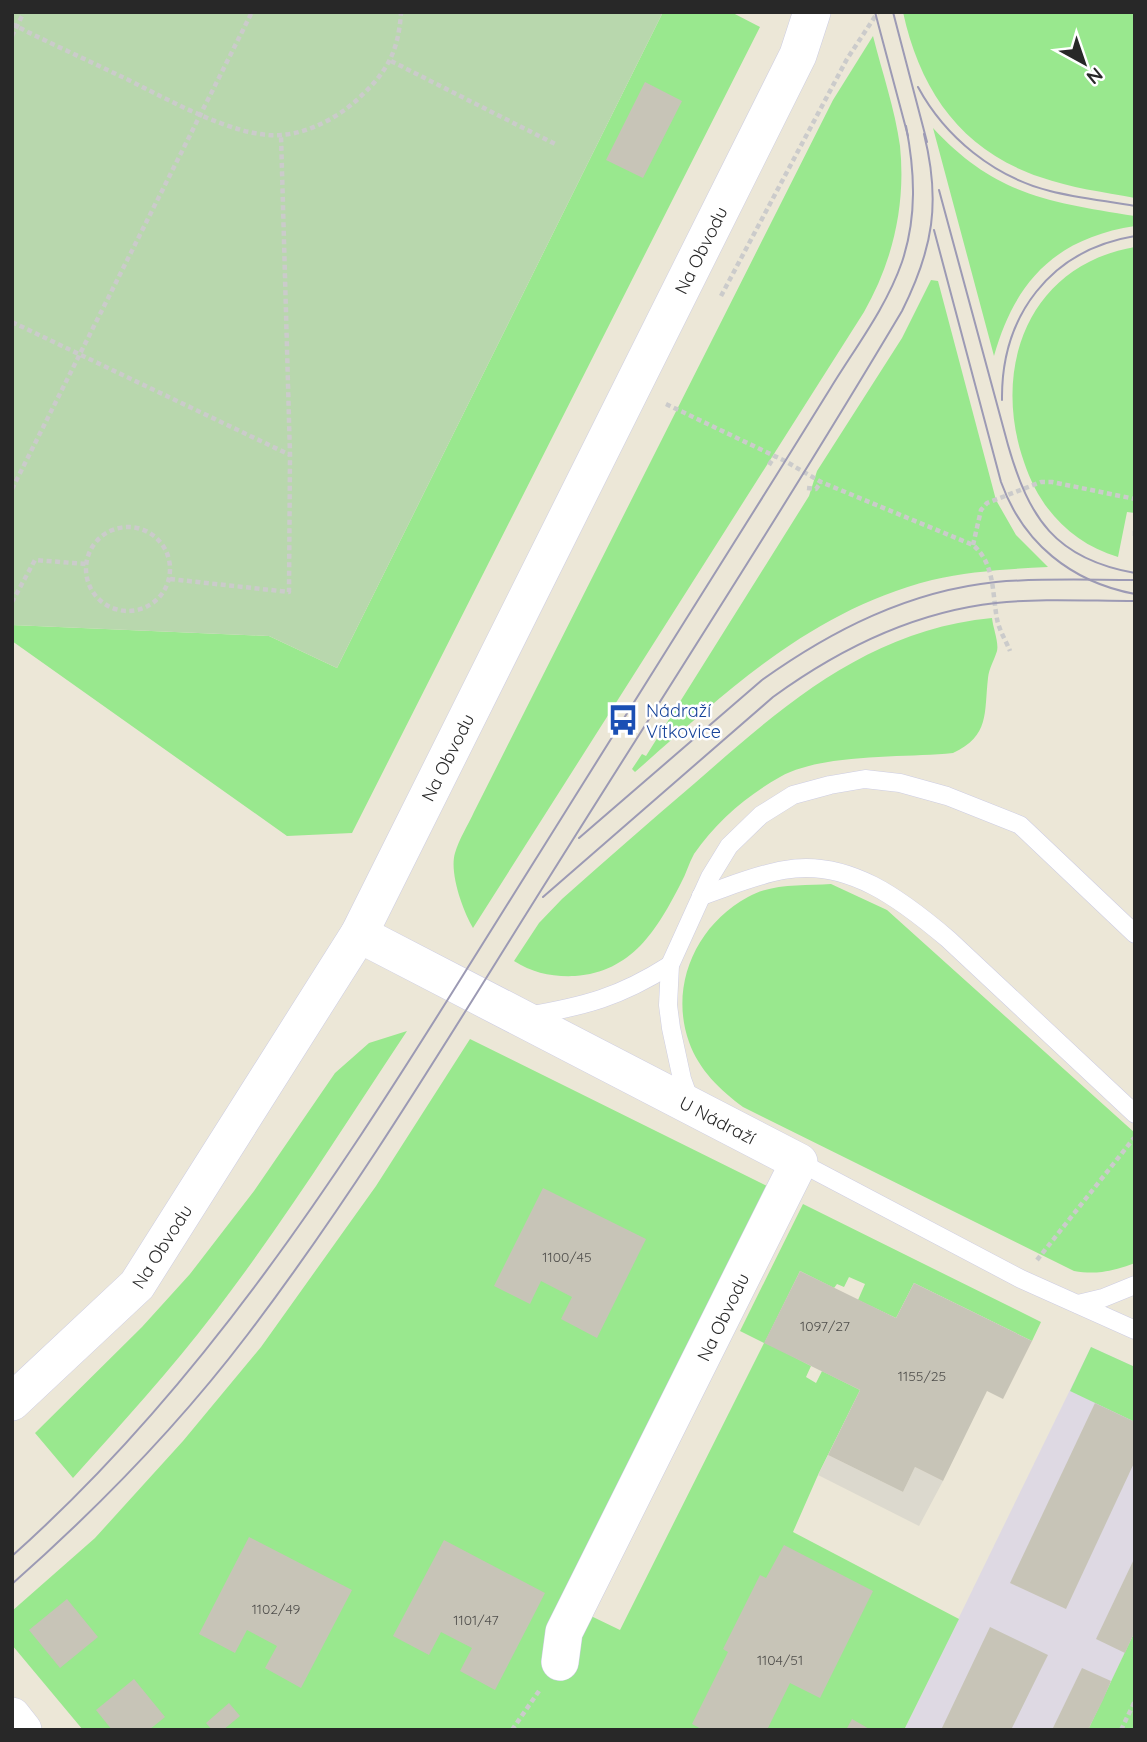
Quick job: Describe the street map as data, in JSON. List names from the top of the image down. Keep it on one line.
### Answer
{"streets":{"street":["Na Obvodu","U Nádraží"]},"crossings":[["Na Obvodu","U Nádraží"]],"places":{"bus stop":["Nádraží Vítkovice"]},"house_numbers":["1100/45","1097/27","1155/25","1102/49","1101/47","1104/51"],"north":"bottom right"}
